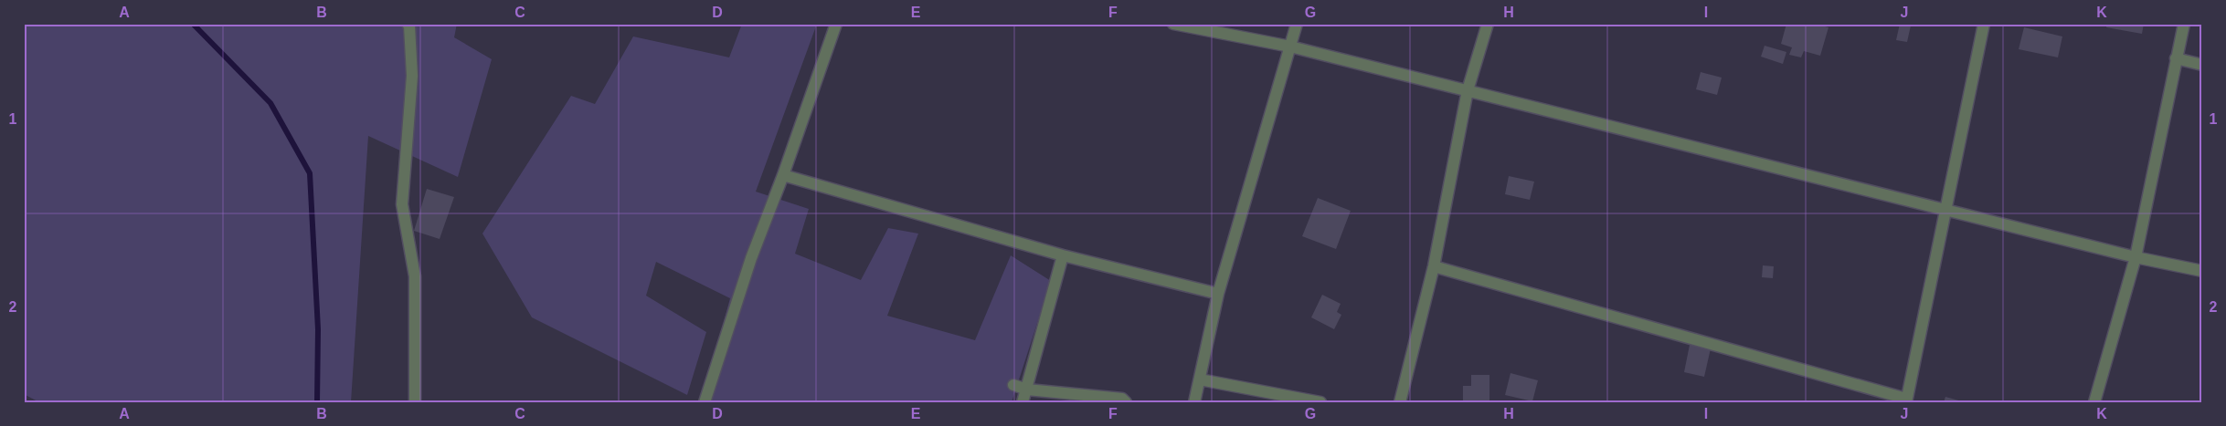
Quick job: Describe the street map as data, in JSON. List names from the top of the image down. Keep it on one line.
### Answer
{"grid":{"columns":["A","B","C","D","E","F","G","H","I","J","K"],"rows":["1","2"]}}
